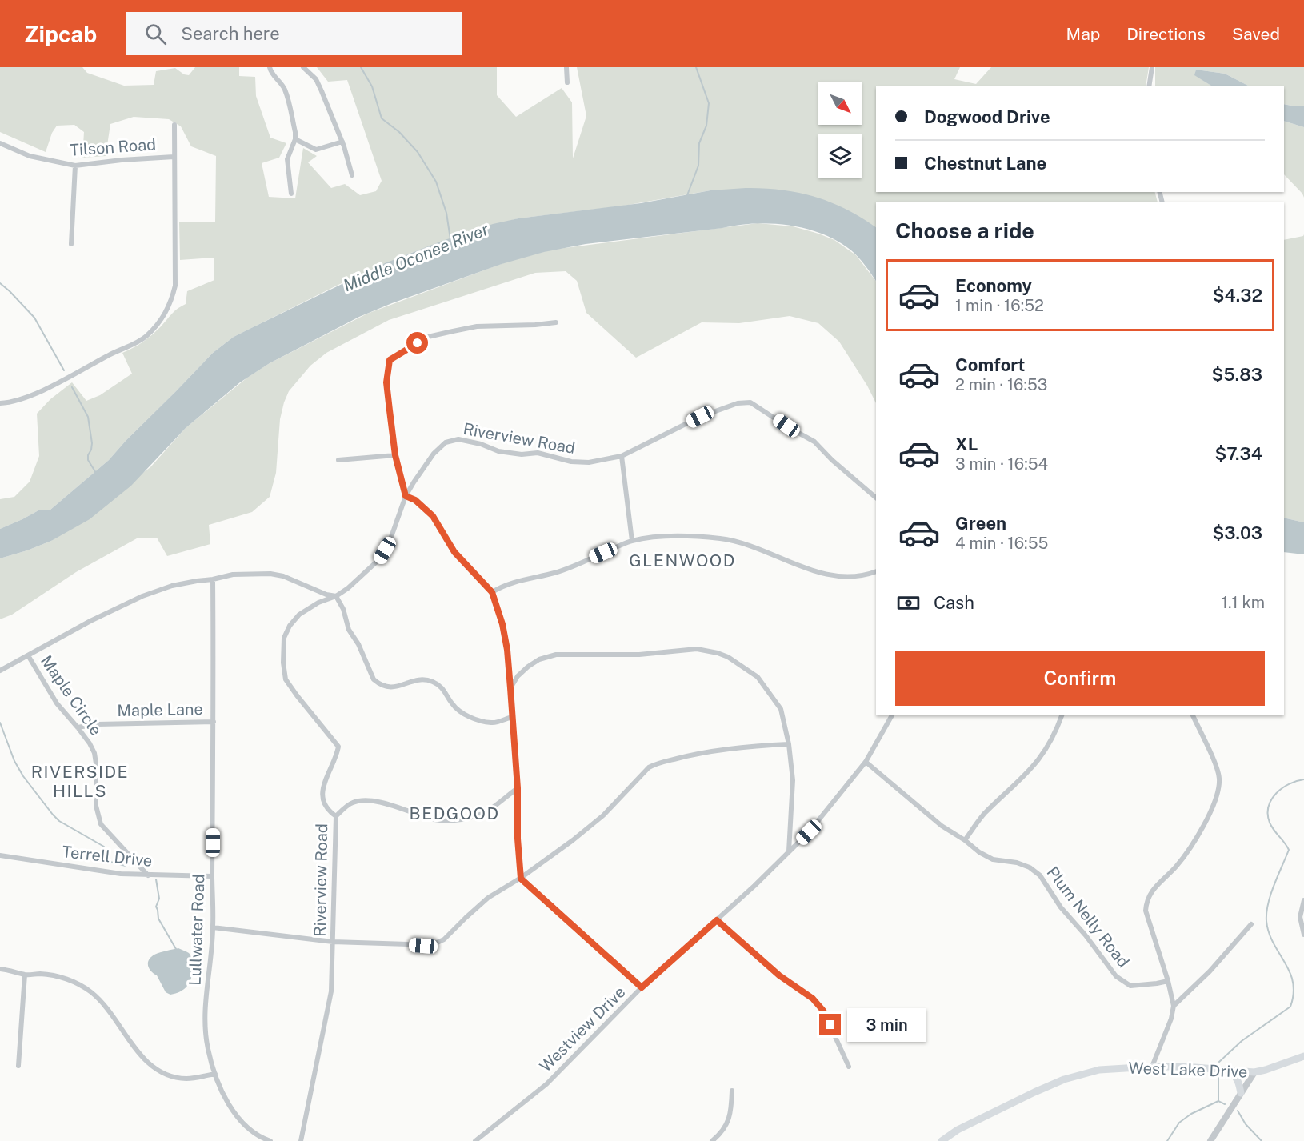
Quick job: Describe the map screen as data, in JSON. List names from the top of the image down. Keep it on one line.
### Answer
{"streets":{"main road":["West Lake Drive"],"street":["Tilson Road","Riverview Road","Maple Circle","Maple Lane","Terrell Drive","Plum Nelly Road","Lullwater Road","Westview Drive"]},"crossings":[["Maple Circle","Maple Lane"],["Maple Circle","Terrell Drive"],["Maple Lane","Lullwater Road"],["Terrell Drive","Lullwater Road"],["Plum Nelly Road","Westview Drive"]],"districts":["GLENWOOD","RIVERSIDE HILLS","BEDGOOD"],"water":["Middle Oconee River"],"north":"bottom right","page":{"header":"Zipcab","search":"Search here","nav":["Map","Directions","Saved"],"banner":["Dogwood Drive","Chestnut Lane"],"heading":"Choose a ride","list":[{"name":"Economy","note":"1 min · 16:52","value":"$4.32"},{"name":"Comfort","note":"2 min · 16:53","value":"$5.83"},{"name":"XL","note":"3 min · 16:54","value":"$7.34"},{"name":"Green","note":"4 min · 16:55","value":"$3.03"}],"pay":["Cash","1.1 km"],"buttons":"Confirm","bubble":"3 min"}}
